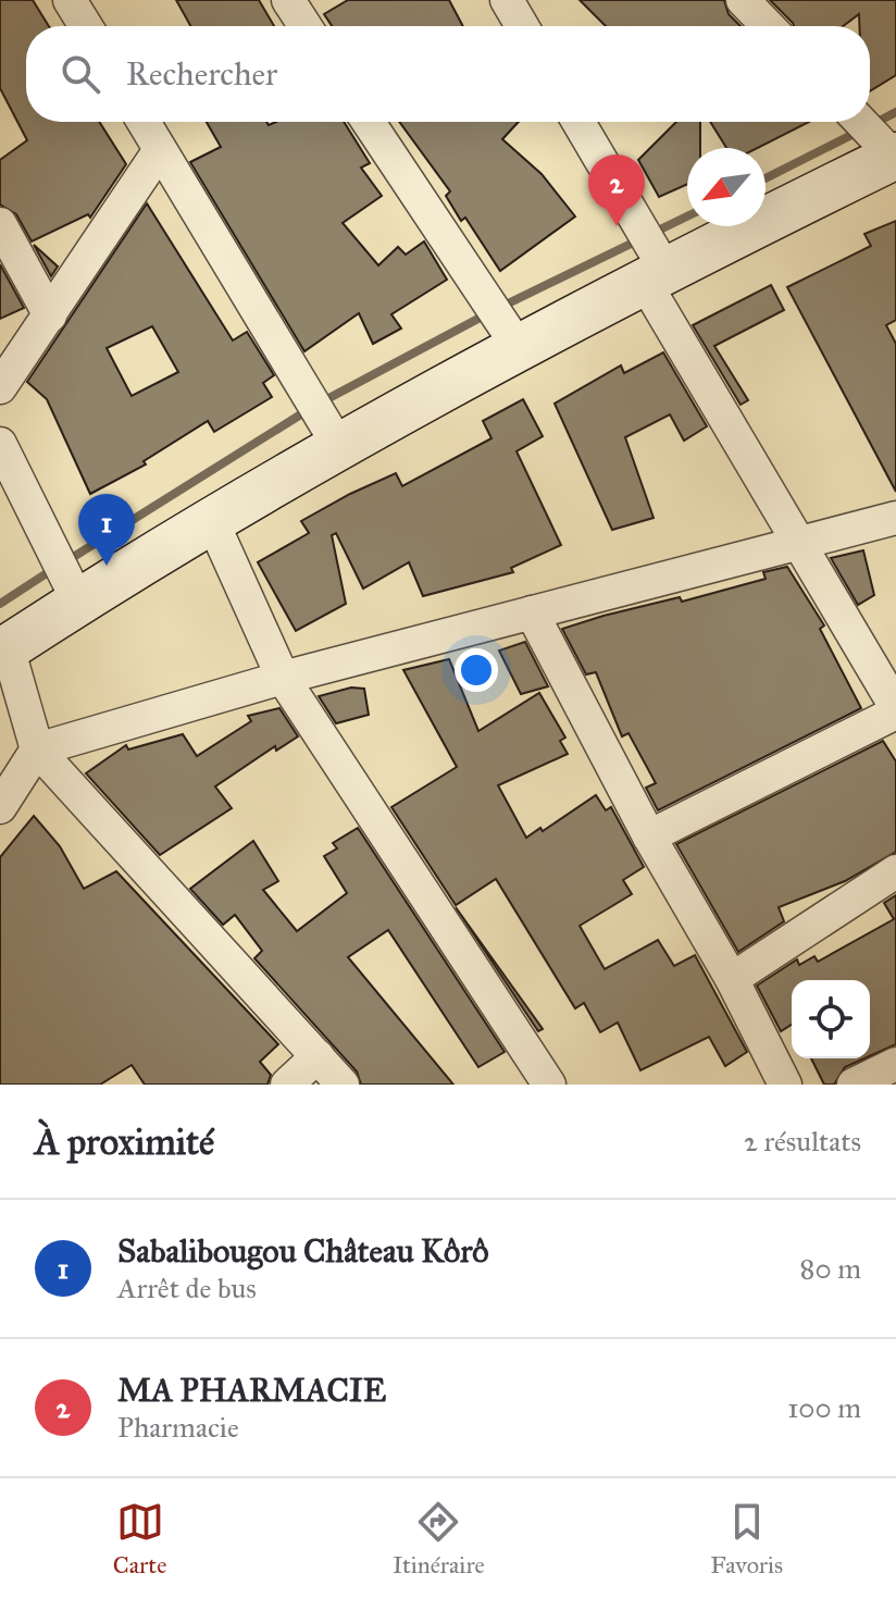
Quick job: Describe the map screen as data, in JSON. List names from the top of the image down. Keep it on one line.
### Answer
{"north":"bottom left","page":{"search":"Rechercher","pins":["2","1"],"heading":["À proximité","2 résultats"],"list":[{"mark":"1","name":"Sabalibougou Château Kôrô","note":"Arrêt de bus","value":"80 m"},{"mark":"2","name":"MA PHARMACIE","note":"Pharmacie","value":"100 m"}],"nav":["Carte","Itinéraire","Favoris"]}}
